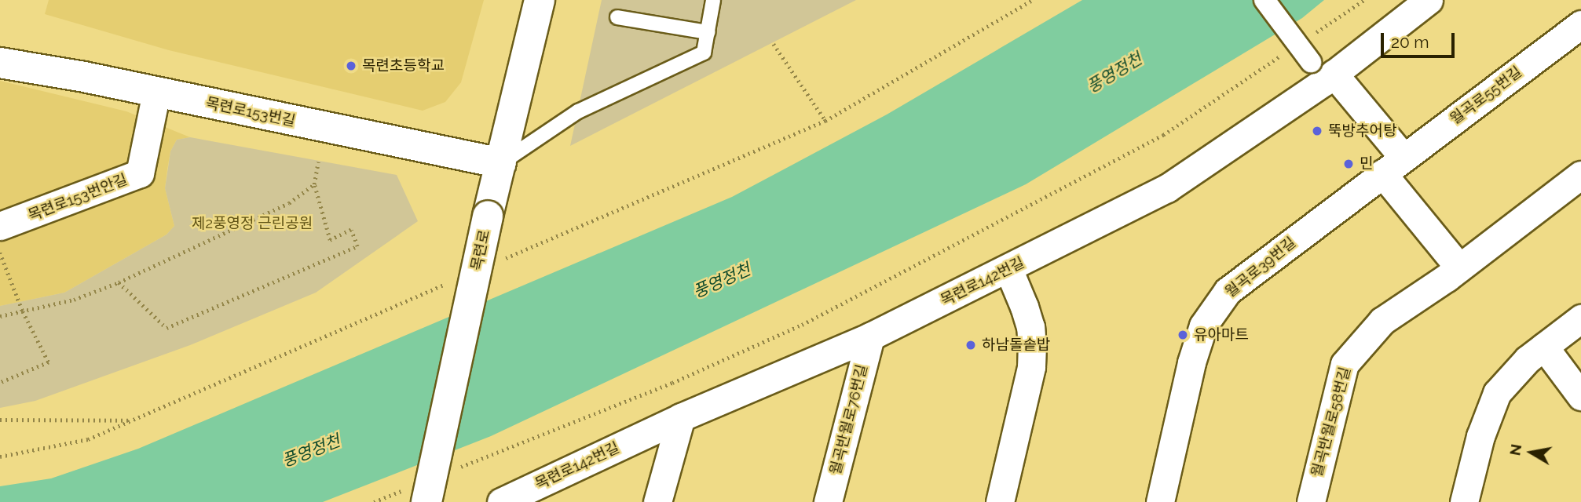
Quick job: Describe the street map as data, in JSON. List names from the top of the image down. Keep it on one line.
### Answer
{"streets":{"main road":["목련로153번길","목련로"],"street":["월곡로55번길","목련로153번안길","월곡로39번길","목련로142번길","월곡반월로76번길","월곡반월로58번길"]},"crossings":[["월곡로55번길","월곡로39번길"],["목련로153번길","목련로153번안길"],["목련로153번길","목련로"],["목련로142번길","월곡반월로76번길"]],"water":["풍영정천"],"parks":["제2풍영정 근린공원"],"places":["목련초등학교","뚝방추어탕","민","유아마트","하남돌솥밥"],"scale_bar":"20 m","north":"left"}
